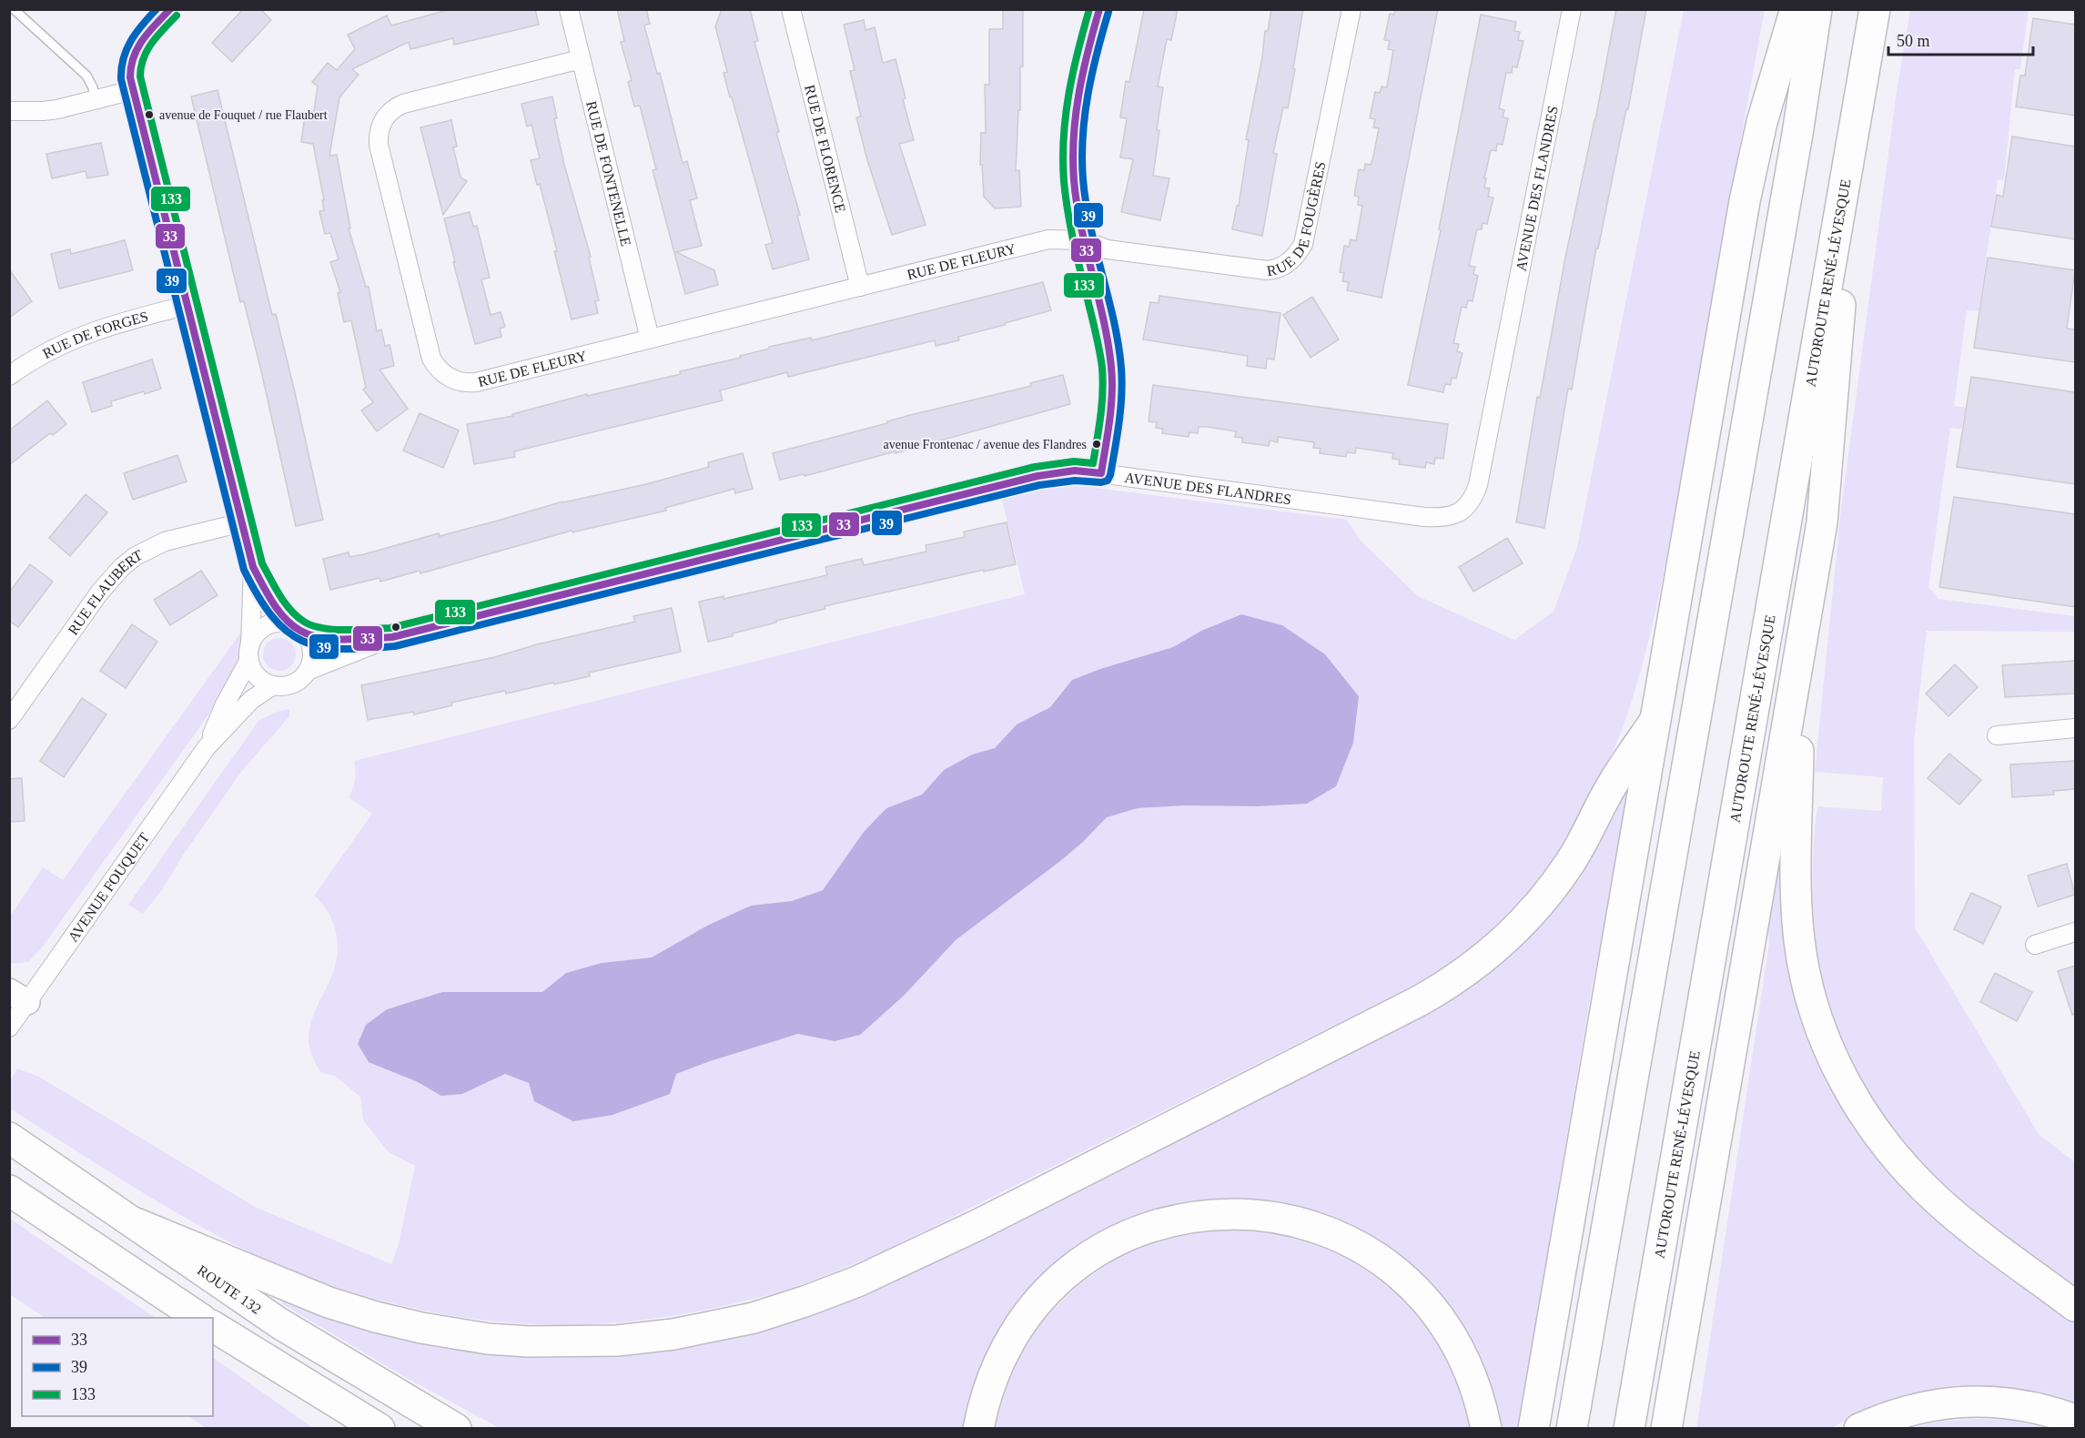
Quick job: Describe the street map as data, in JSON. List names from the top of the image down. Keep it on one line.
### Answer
{"streets":{"highway":["AUTOROUTE RENÉ-LÉVESQUE","ROUTE 132"],"street":["RUE DE FLORENCE","RUE DE FONTENELLE","AVENUE DES FLANDRES","RUE DE FOUGÈRES","RUE DE FLEURY","RUE DE FORGES","RUE FLAUBERT","AVENUE FOUQUET"]},"crossings":[["RUE DE FLORENCE","RUE DE FLEURY"],["RUE DE FONTENELLE","RUE DE FLEURY"],["AVENUE DES FLANDRES","AVENUE FOUQUET"],["RUE DE FOUGÈRES","RUE DE FLEURY"],["RUE DE FORGES","AVENUE FOUQUET"],["RUE FLAUBERT","AVENUE FOUQUET"]],"places":["avenue de Fouquet / rue Flaubert","avenue Frontenac / avenue des Flandres"],"lines":["transit line 33","transit line 39","transit line 133"],"legend":["33","39","133"],"scale_bar":"50 m"}
